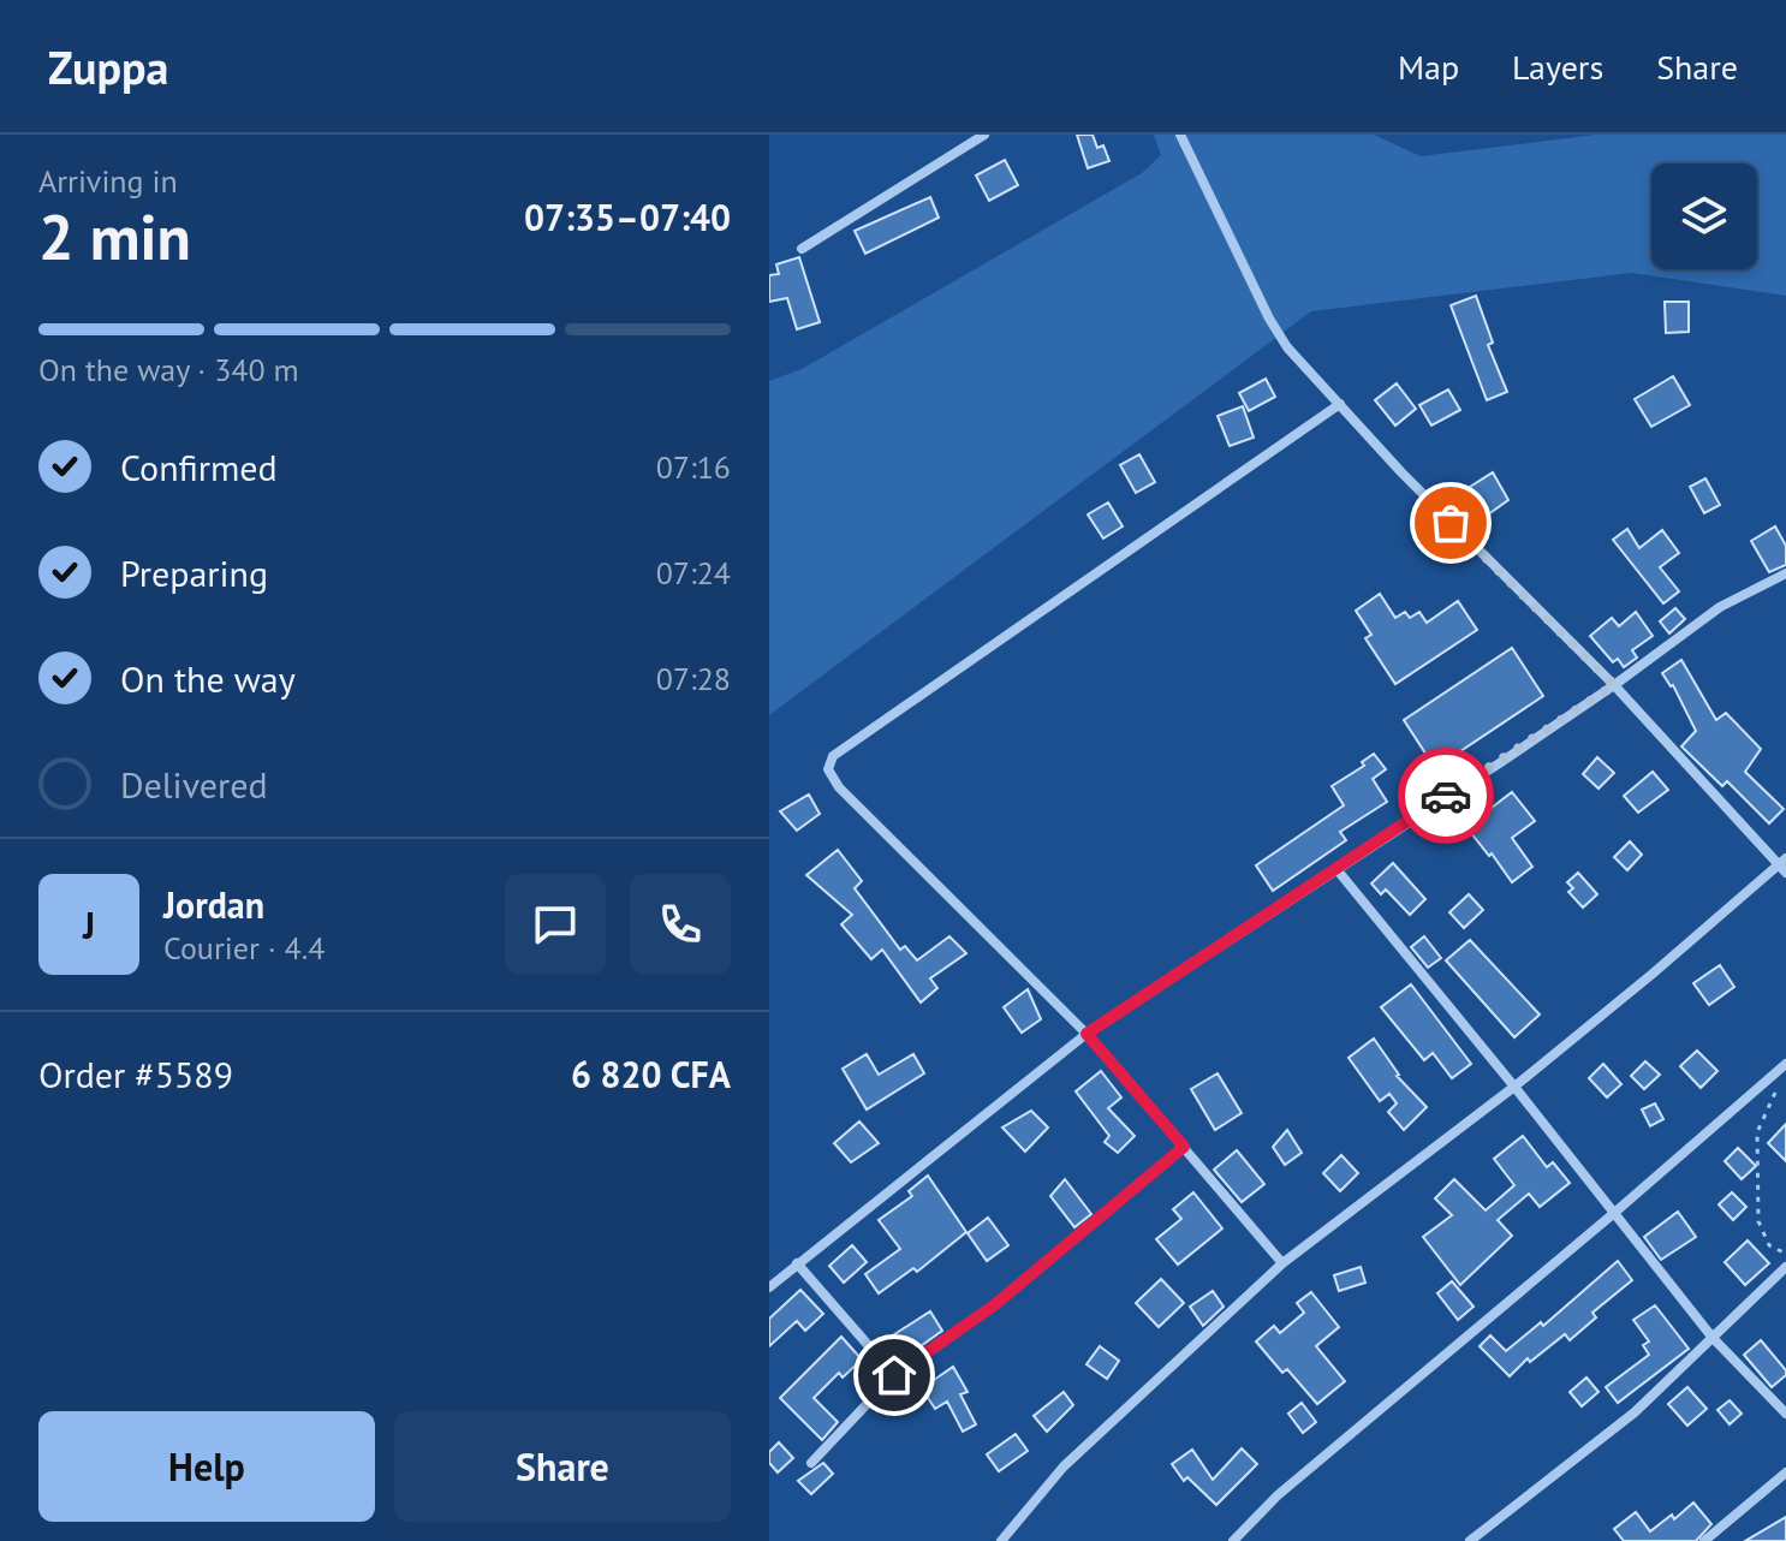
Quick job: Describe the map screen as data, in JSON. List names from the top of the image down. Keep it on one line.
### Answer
{"page":{"header":"Zuppa","nav":["Map","Layers","Share"],"heading":["2 min","Arriving in","07:35–07:40"],"panel":["Jordan","Courier · 4.4","Order #5589","6 820 CFA"],"bar":"On the way · 340 m","list":[["Confirmed","07:16"],["Preparing","07:24"],["On the way","07:28"],"Delivered"],"round":"J","buttons":["Help","Share"]}}
